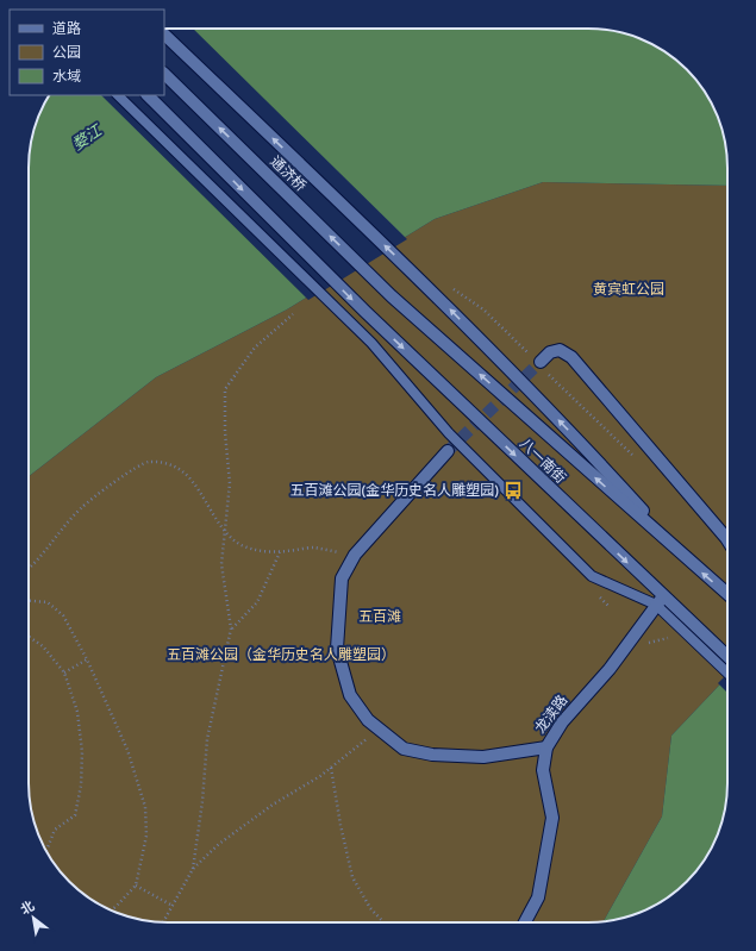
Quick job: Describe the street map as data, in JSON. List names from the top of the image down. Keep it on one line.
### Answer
{"streets":{"main road":["通济桥","八一南街","龙渎路"]},"crossings":[["通济桥","八一南街"],["八一南街","龙渎路"]],"water":["婺江"],"parks":["黄宾虹公园","五百滩","五百滩公园（金华历史名人雕塑园）"],"places":{"bus stop":["五百滩公园(金华历史名人雕塑园)"]},"legend":["道路","公园","水域"],"north":"top left"}
